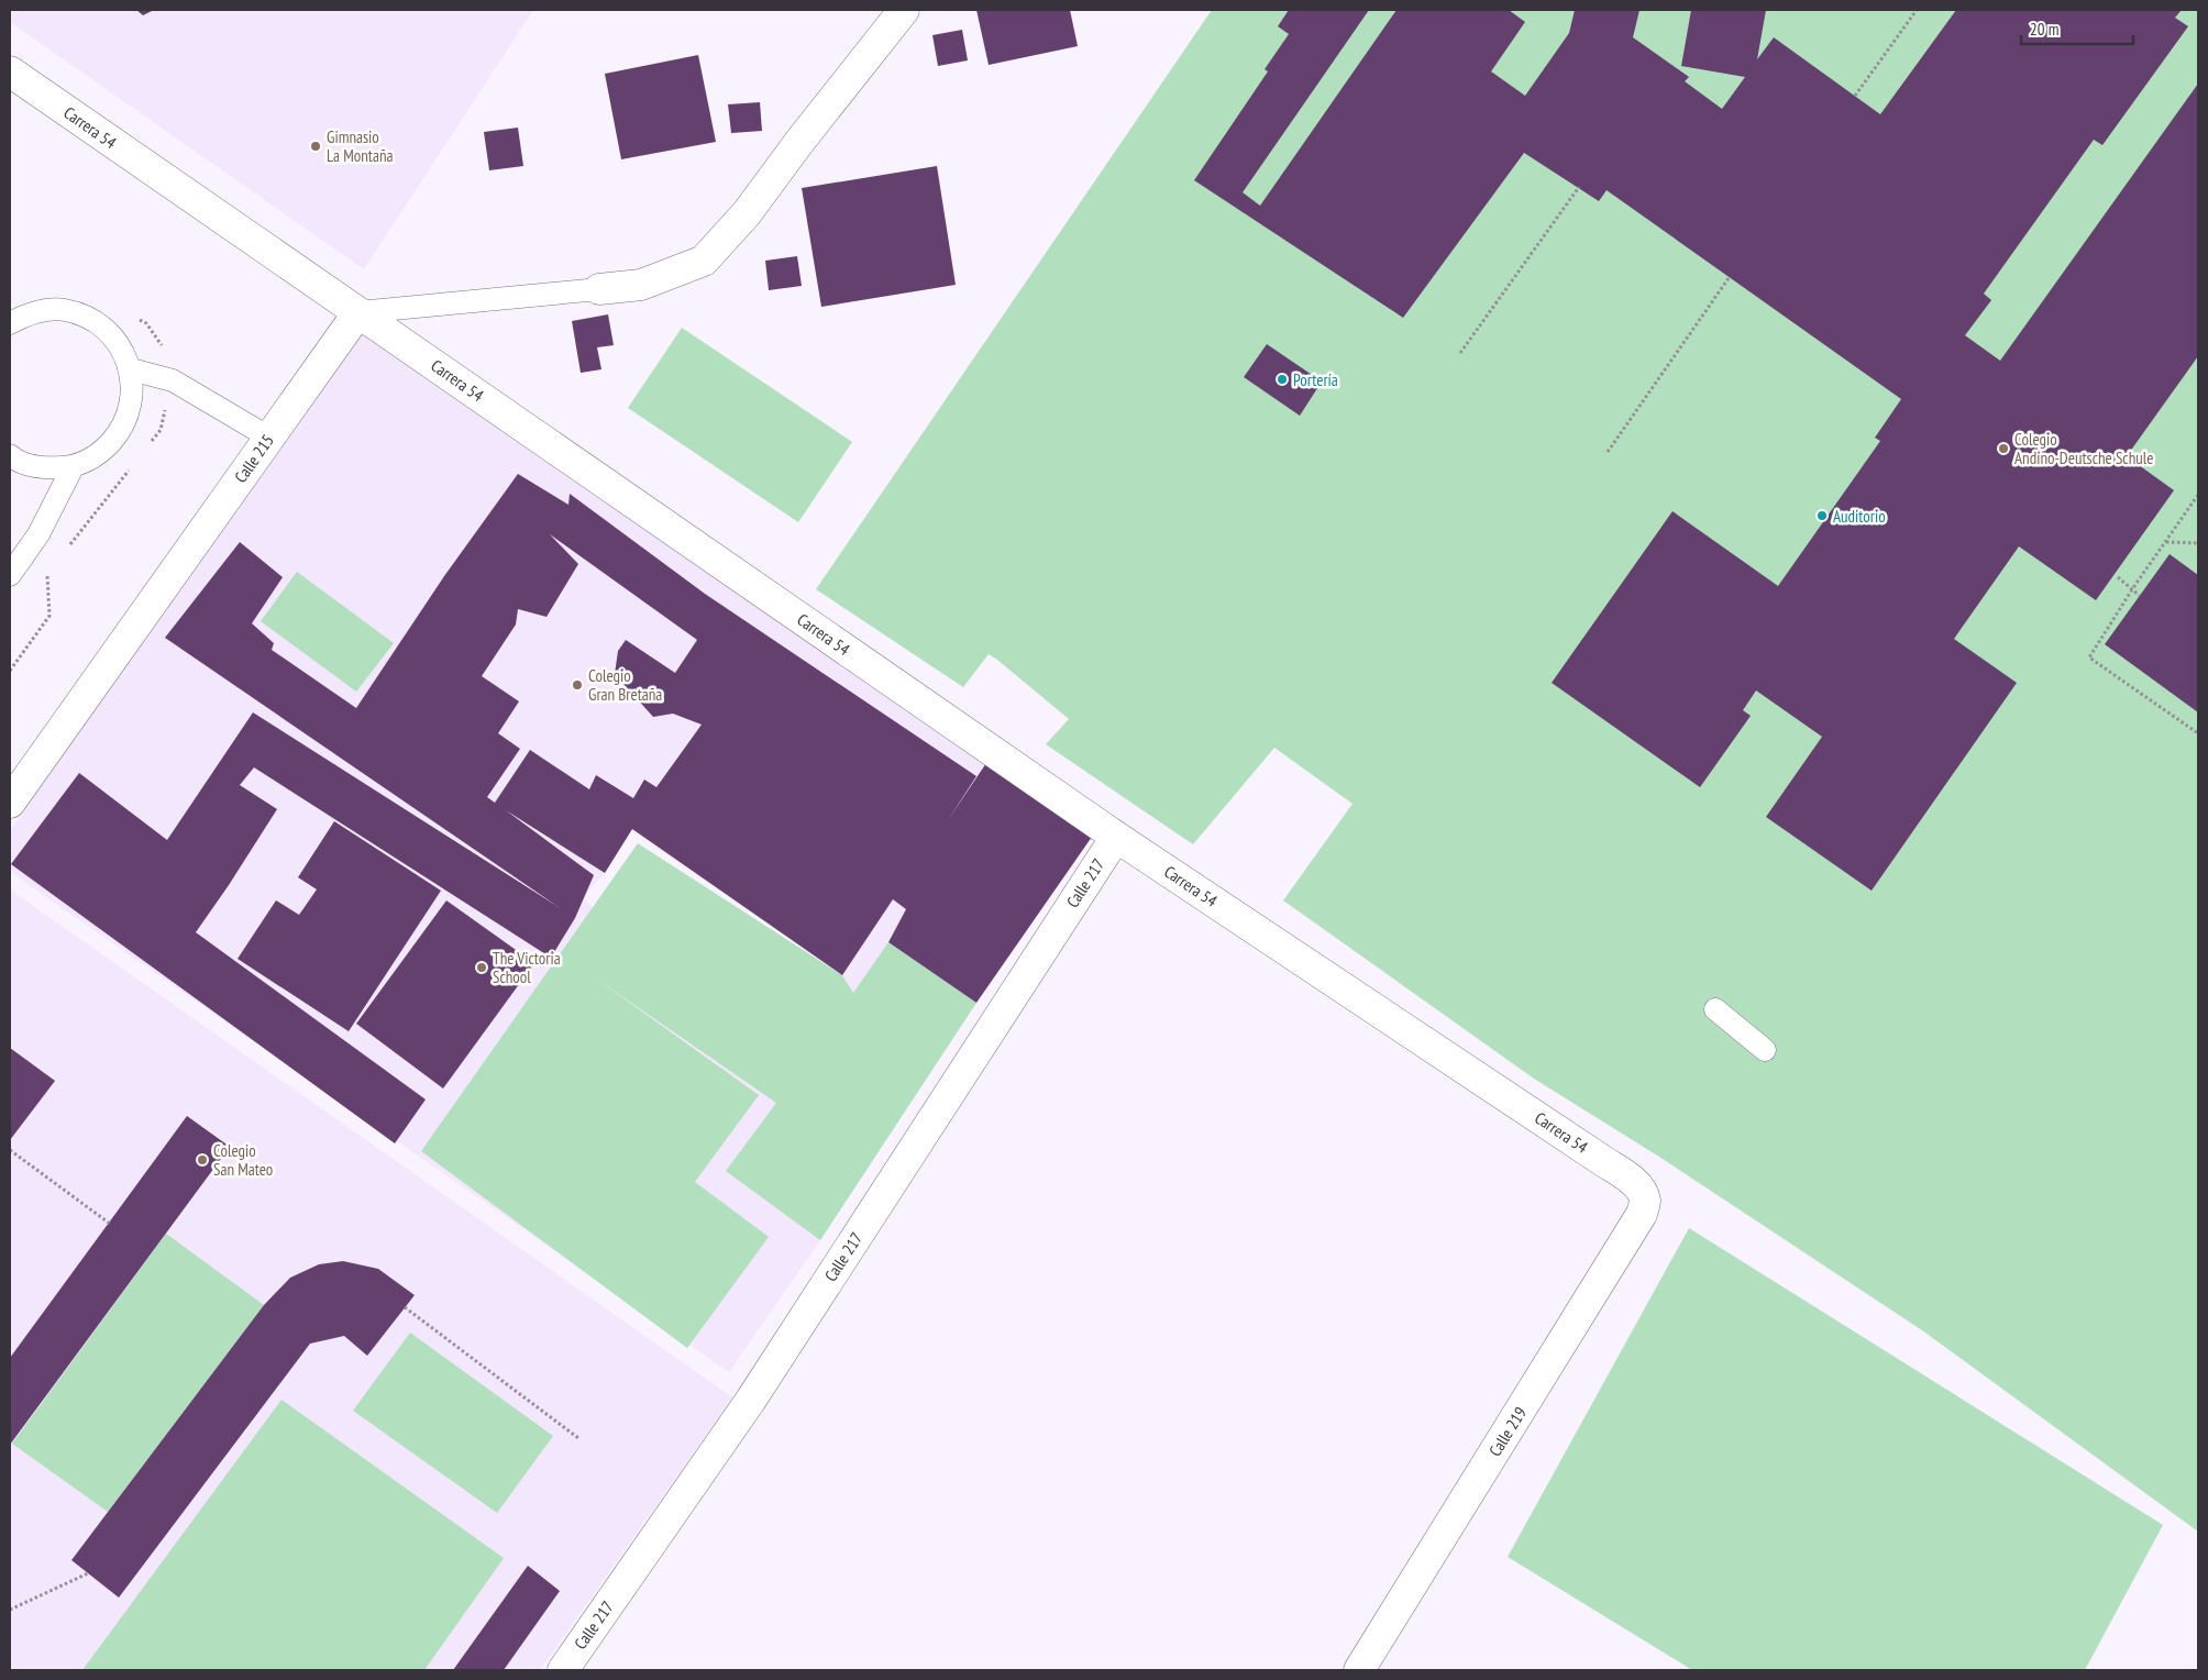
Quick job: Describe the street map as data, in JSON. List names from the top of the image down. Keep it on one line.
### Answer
{"streets":{"street":["Carrera 54","Calle 215","Calle 217","Calle 219"]},"crossings":[["Carrera 54","Calle 215"],["Carrera 54","Calle 217"],["Carrera 54","Calle 219"]],"places":["Gimnasio La Montaña","Portería","Colegio Andino-Deutsche Schule","Auditorio","Colegio Gran Bretaña","The Victoria School","Colegio San Mateo"],"scale_bar":"20 m"}
